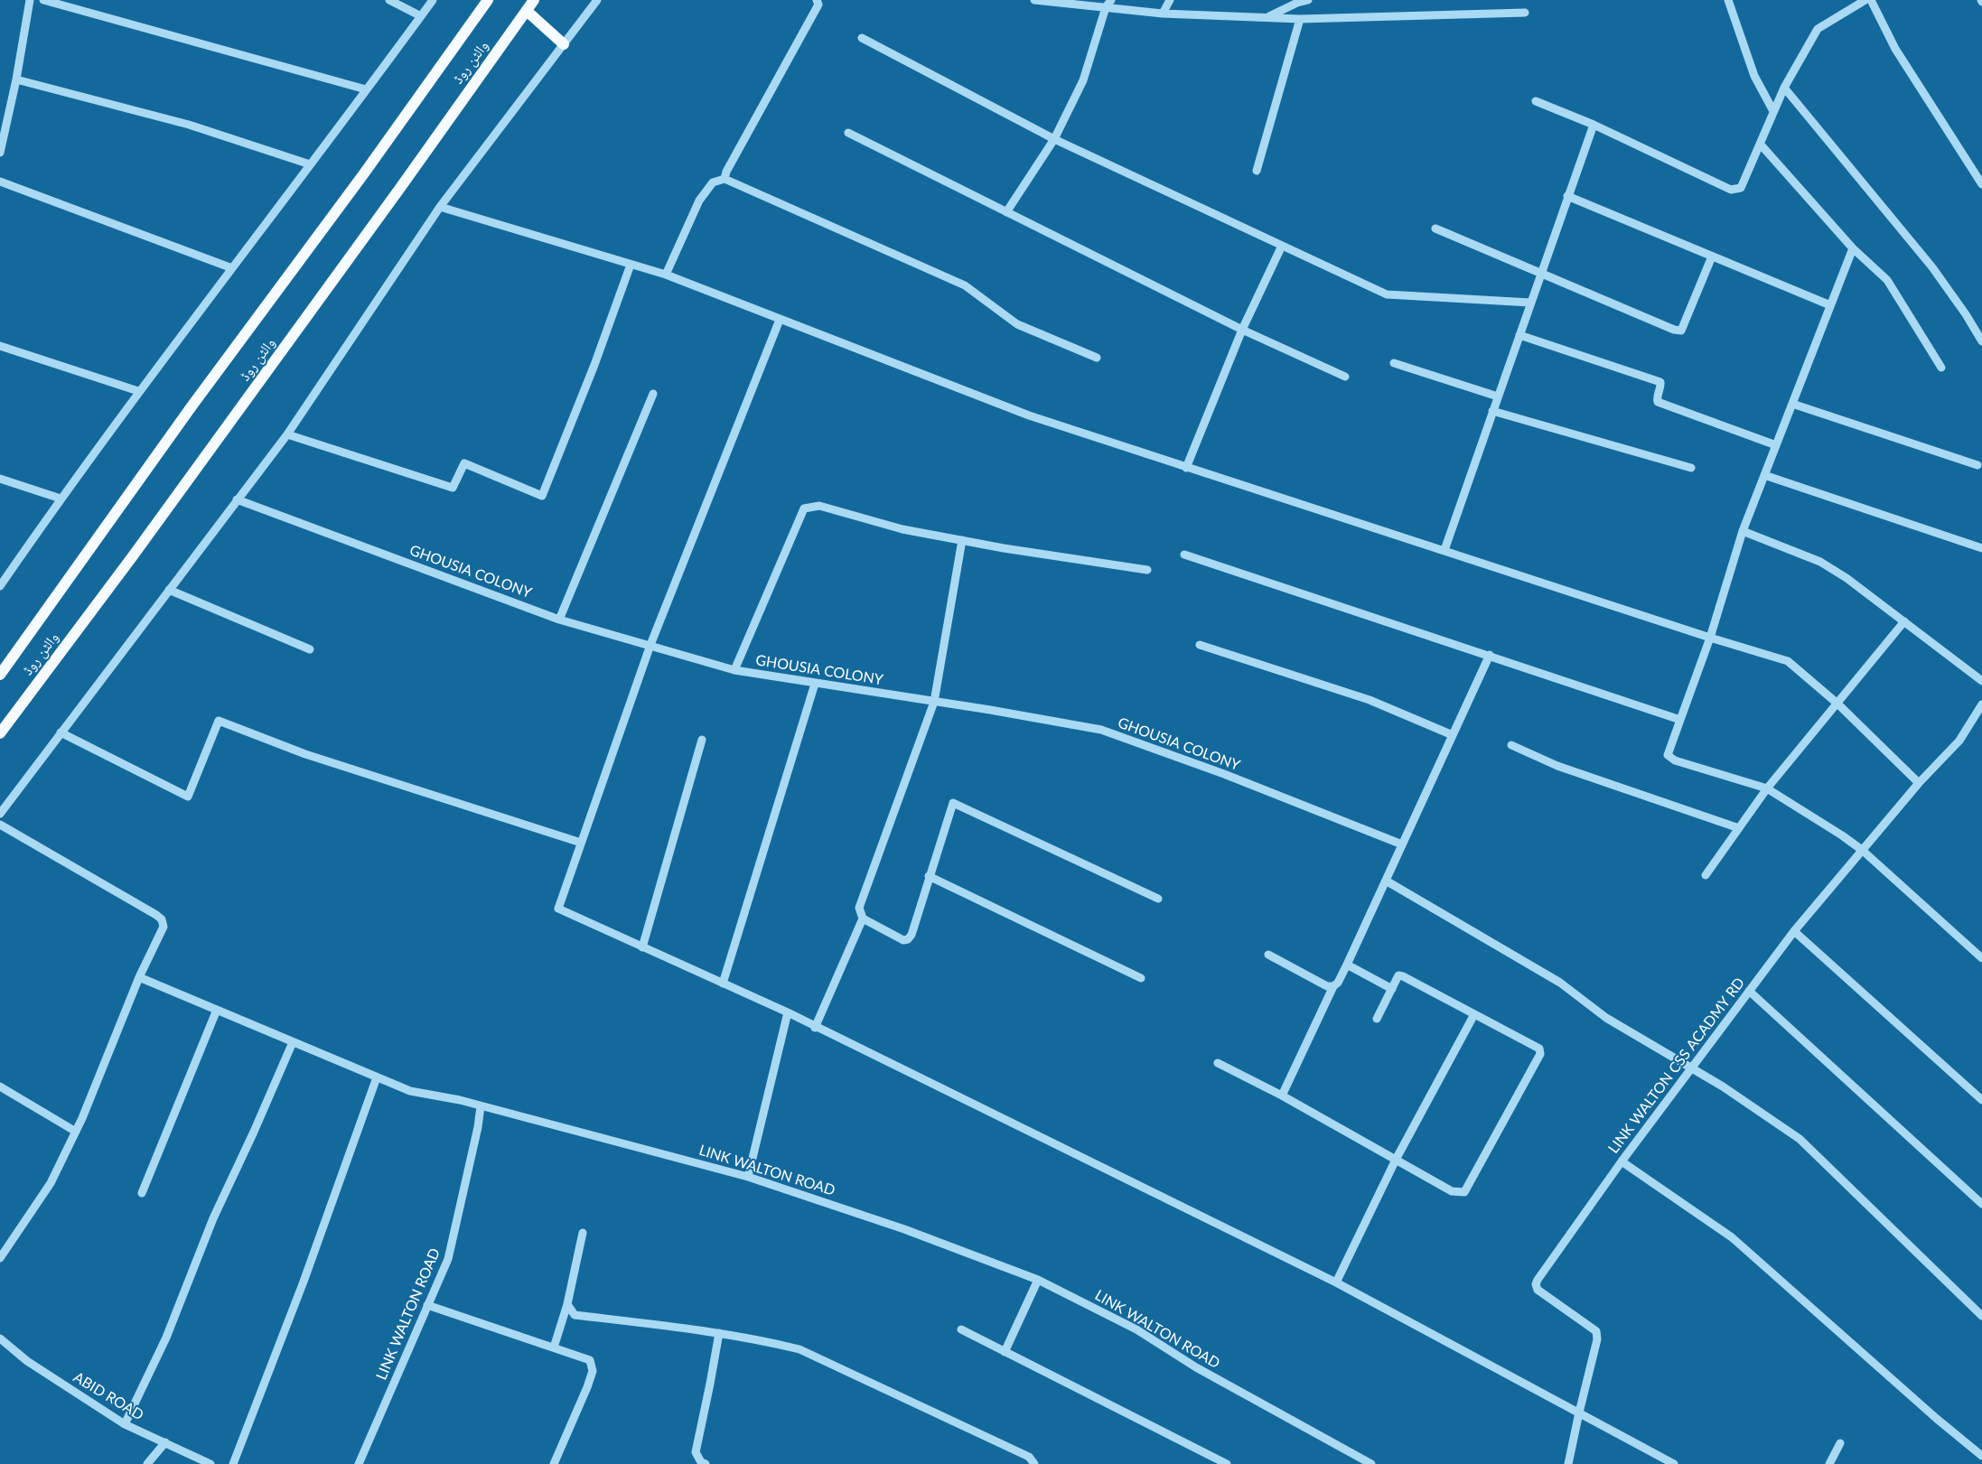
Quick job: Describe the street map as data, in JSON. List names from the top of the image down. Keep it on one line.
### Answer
{"streets":{"main road":["والٹن روڈ"],"street":["GHOUSIA COLONY","LINK WALTON CSS ACADMY RD","LINK WALTON ROAD","ABID ROAD"]}}
